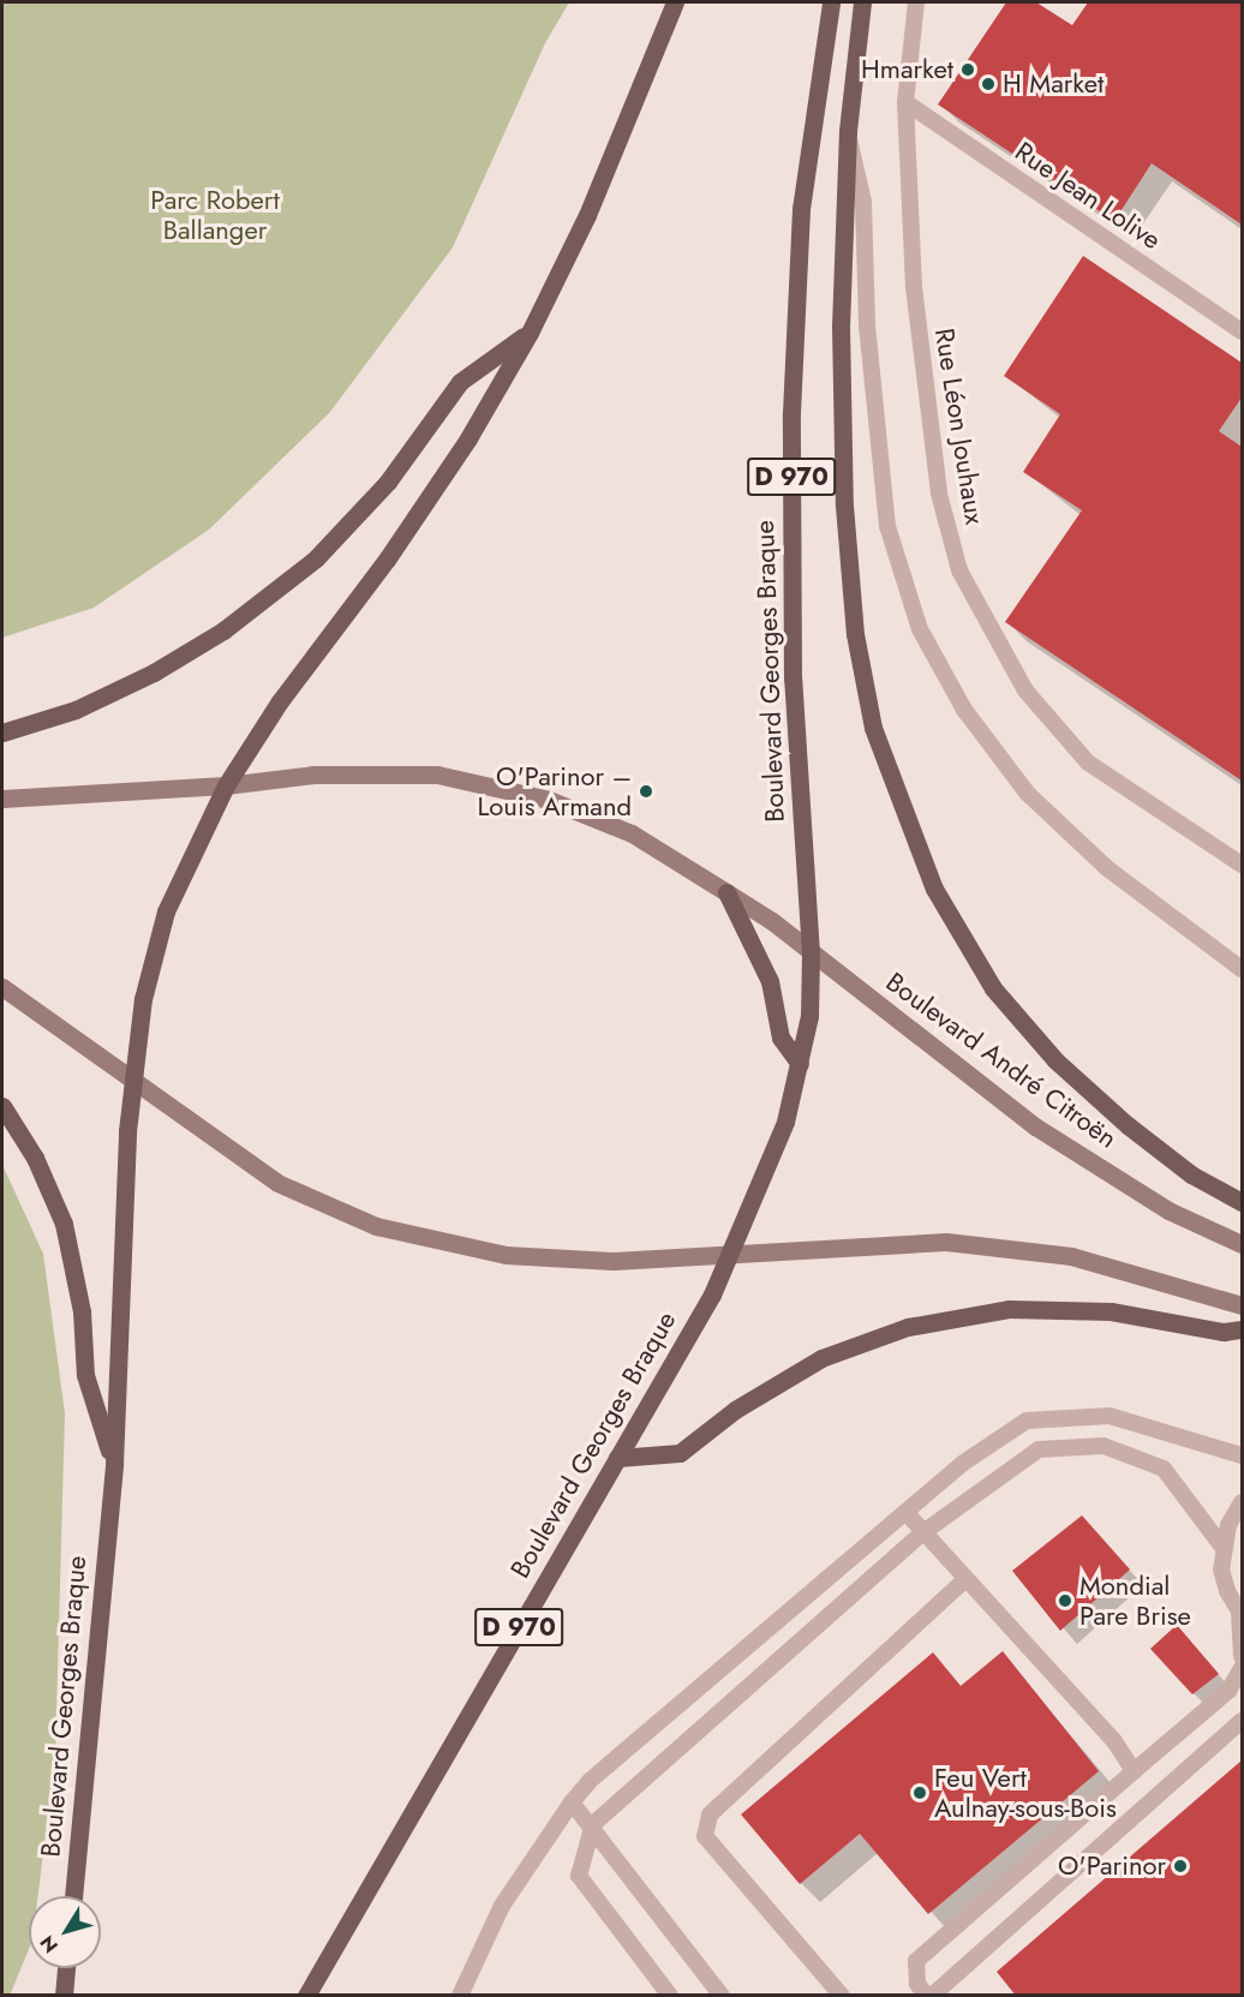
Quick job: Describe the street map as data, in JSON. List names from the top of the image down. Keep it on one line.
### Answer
{"streets":{"main road":["D 970","Boulevard Georges Braque","Boulevard André Citroën"],"lane":["Rue Jean Lolive","Rue Léon Jouhaux"]},"crossings":[["Rue Jean Lolive","Rue Léon Jouhaux"],["Boulevard Georges Braque","Boulevard André Citroën"]],"parks":["Parc Robert Ballanger"],"places":["Hmarket","H Market","O'Parinor – Louis Armand","Mondial Pare Brise","Feu Vert Aulnay-sous-Bois","O'Parinor"],"north":"bottom left"}
